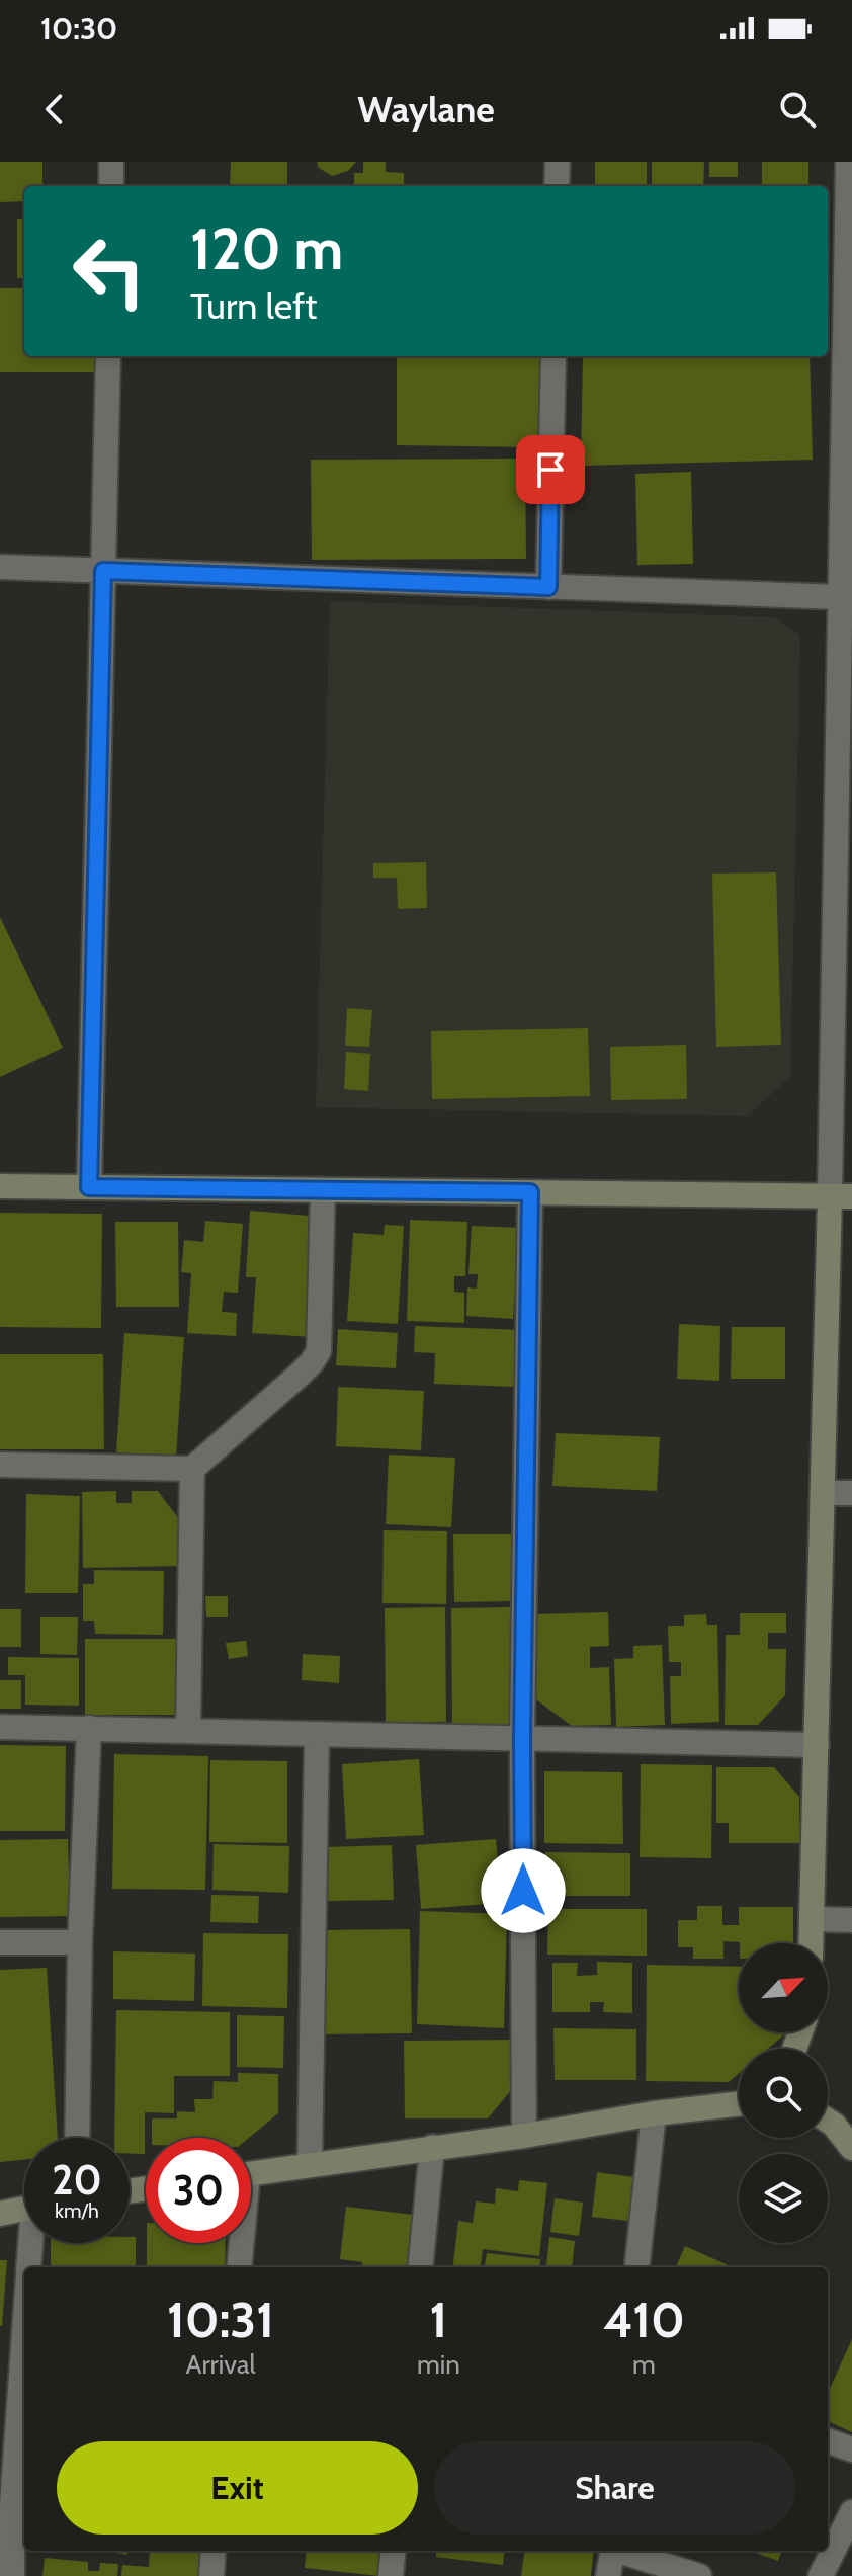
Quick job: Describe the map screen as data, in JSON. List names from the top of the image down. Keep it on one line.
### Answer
{"north":"top right","page":{"status":"10:30","header":"Waylane","turn":["120 m","Turn left"],"speed":"20 km/h","limit":"30","eta":["10:31","Arrival","1","min","410","m"],"buttons":["Exit","Share"]}}
